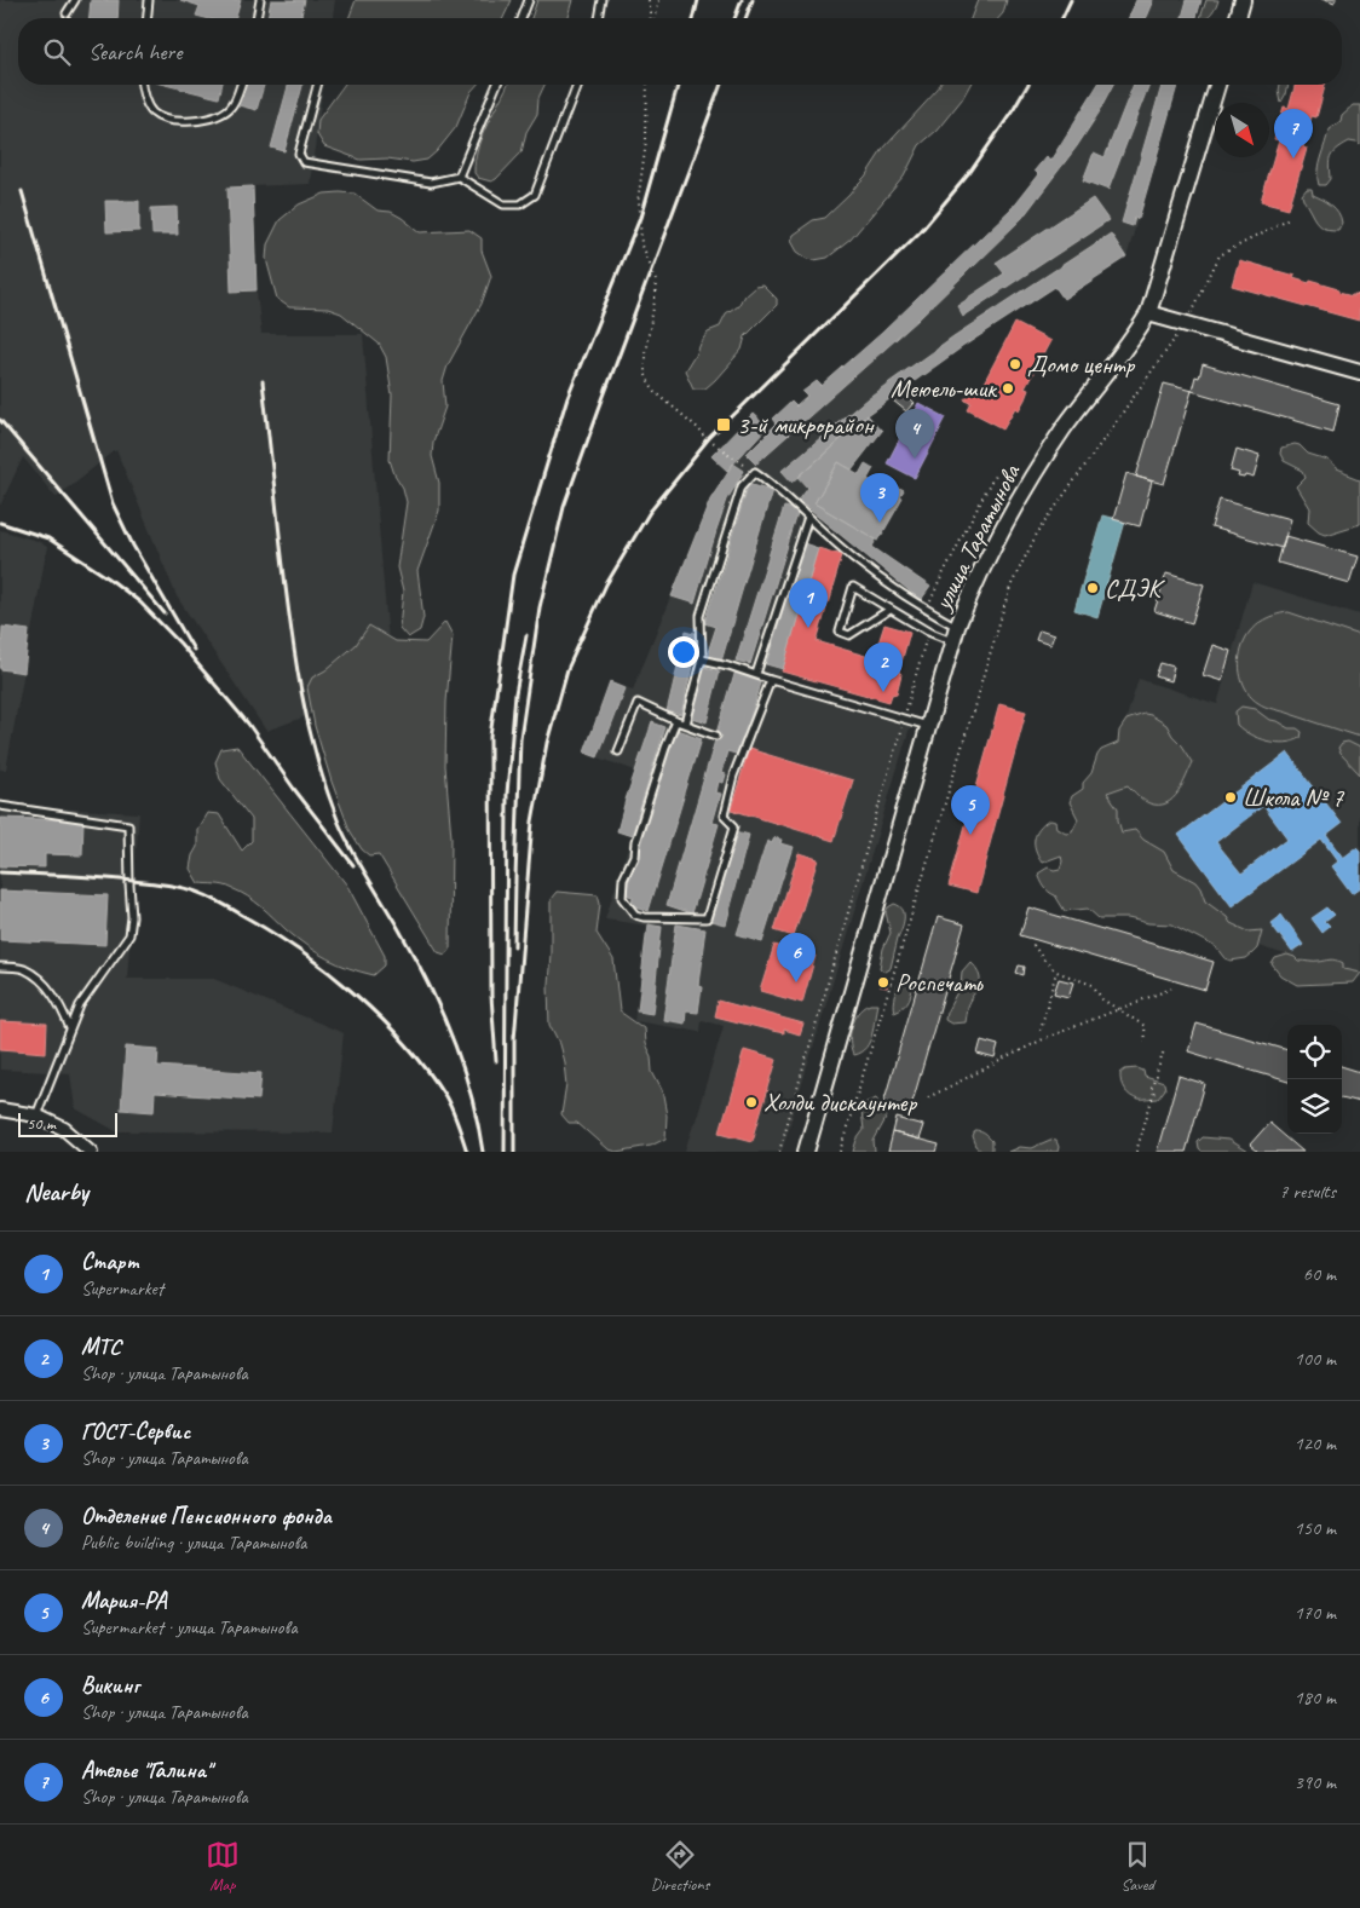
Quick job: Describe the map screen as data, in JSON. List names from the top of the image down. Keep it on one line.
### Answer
{"streets":{"street":["улица Таратынова"]},"places":{"other":["Домо центр","Меюель-шик","СДЭК","Школа № 7","Роспечать","Холди дискаунтер"],"transit":["3-й микрорайон"]},"scale_bar":"50 m","north":"bottom right","page":{"search":"Search here","pins":["7","4","3","1","2","5","6"],"scale":"50 m","heading":["Nearby","7 results"],"list":[{"mark":"1","name":"Старт","note":"Supermarket","value":"60 m"},{"mark":"2","name":"МТС","note":"Shop · улица Таратынова","value":"100 m"},{"mark":"3","name":"ГОСТ-Сервис","note":"Shop · улица Таратынова","value":"120 m"},{"mark":"4","name":"Отделение Пенсионного фонда","note":"Public building · улица Таратынова","value":"150 m"},{"mark":"5","name":"Мария-РА","note":"Supermarket · улица Таратынова","value":"170 m"},{"mark":"6","name":"Викинг","note":"Shop · улица Таратынова","value":"180 m"},{"mark":"7","name":"Ателье \"Галина\"","note":"Shop · улица Таратынова","value":"390 m"}],"nav":["Map","Directions","Saved"]}}
